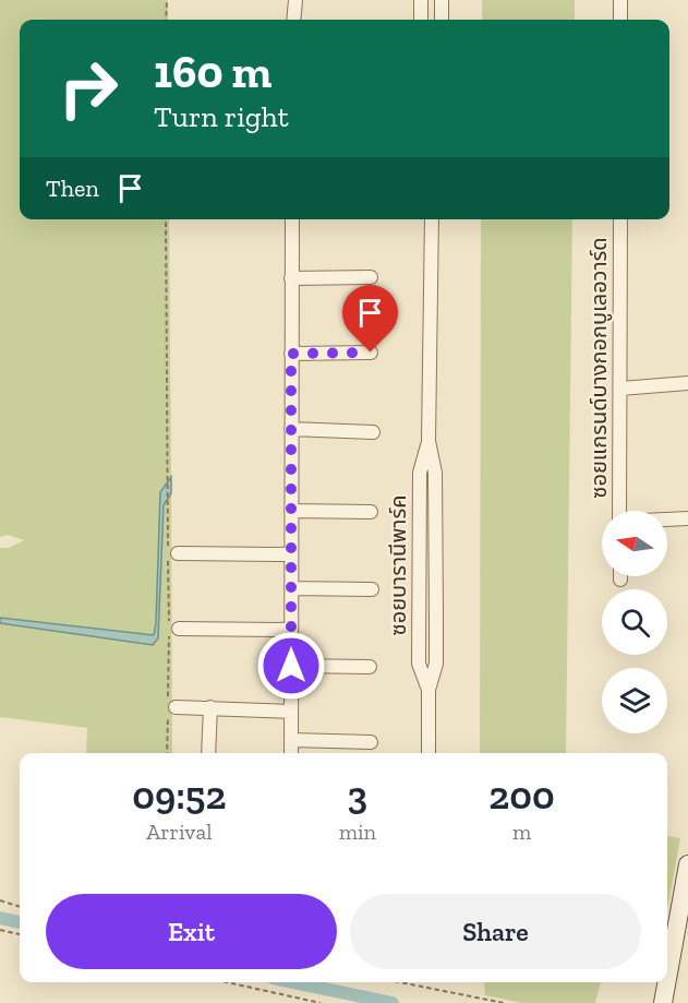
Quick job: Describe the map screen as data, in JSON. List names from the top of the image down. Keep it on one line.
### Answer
{"streets":{"street":["ซอยแกรนด์บางกอกบูเลอวาร์ด","ซอยบารานีพาร์ค"]},"north":"left","page":{"turn":["160 m","Turn right"],"then":"Then","eta":["09:52","Arrival","3","min","200","m"],"buttons":["Exit","Share"]}}
